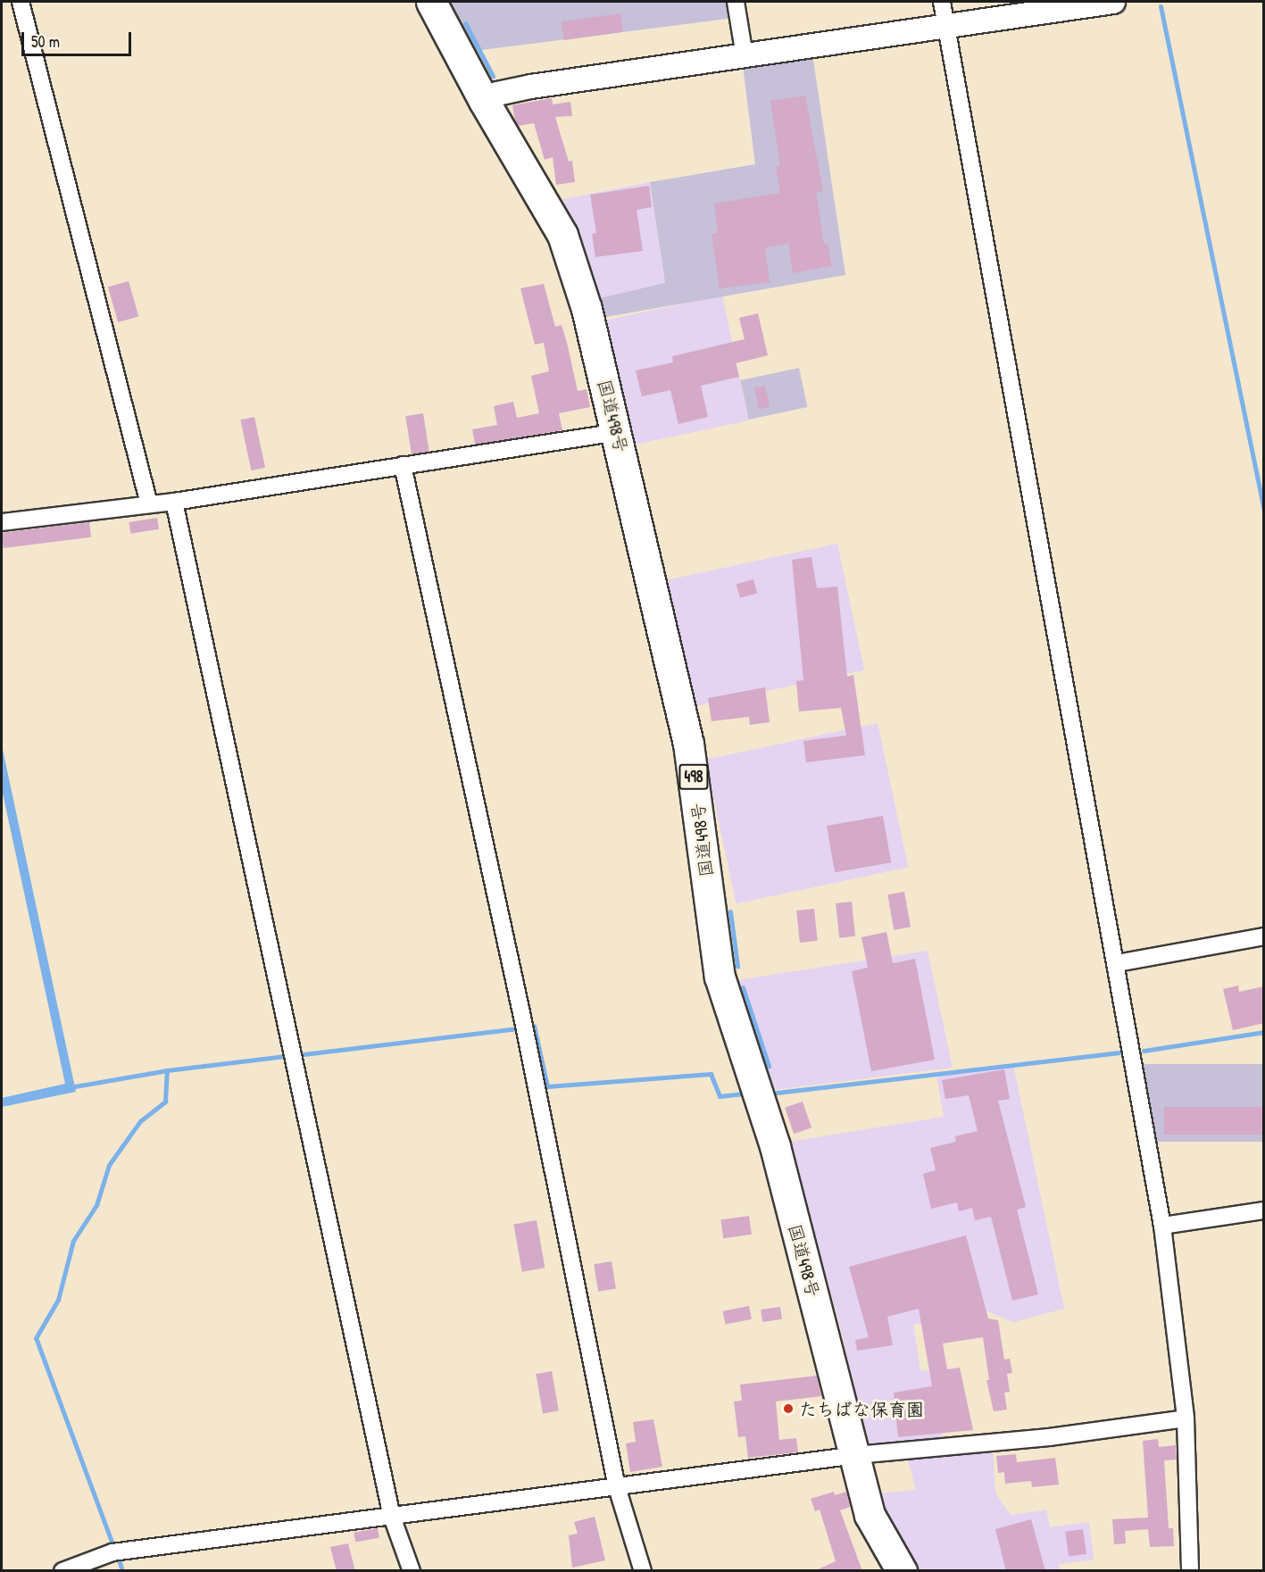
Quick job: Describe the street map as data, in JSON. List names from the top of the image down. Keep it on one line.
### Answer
{"streets":{"highway":["国道498号","498"]},"places":["たちばな保育園"],"scale_bar":"50 m"}
